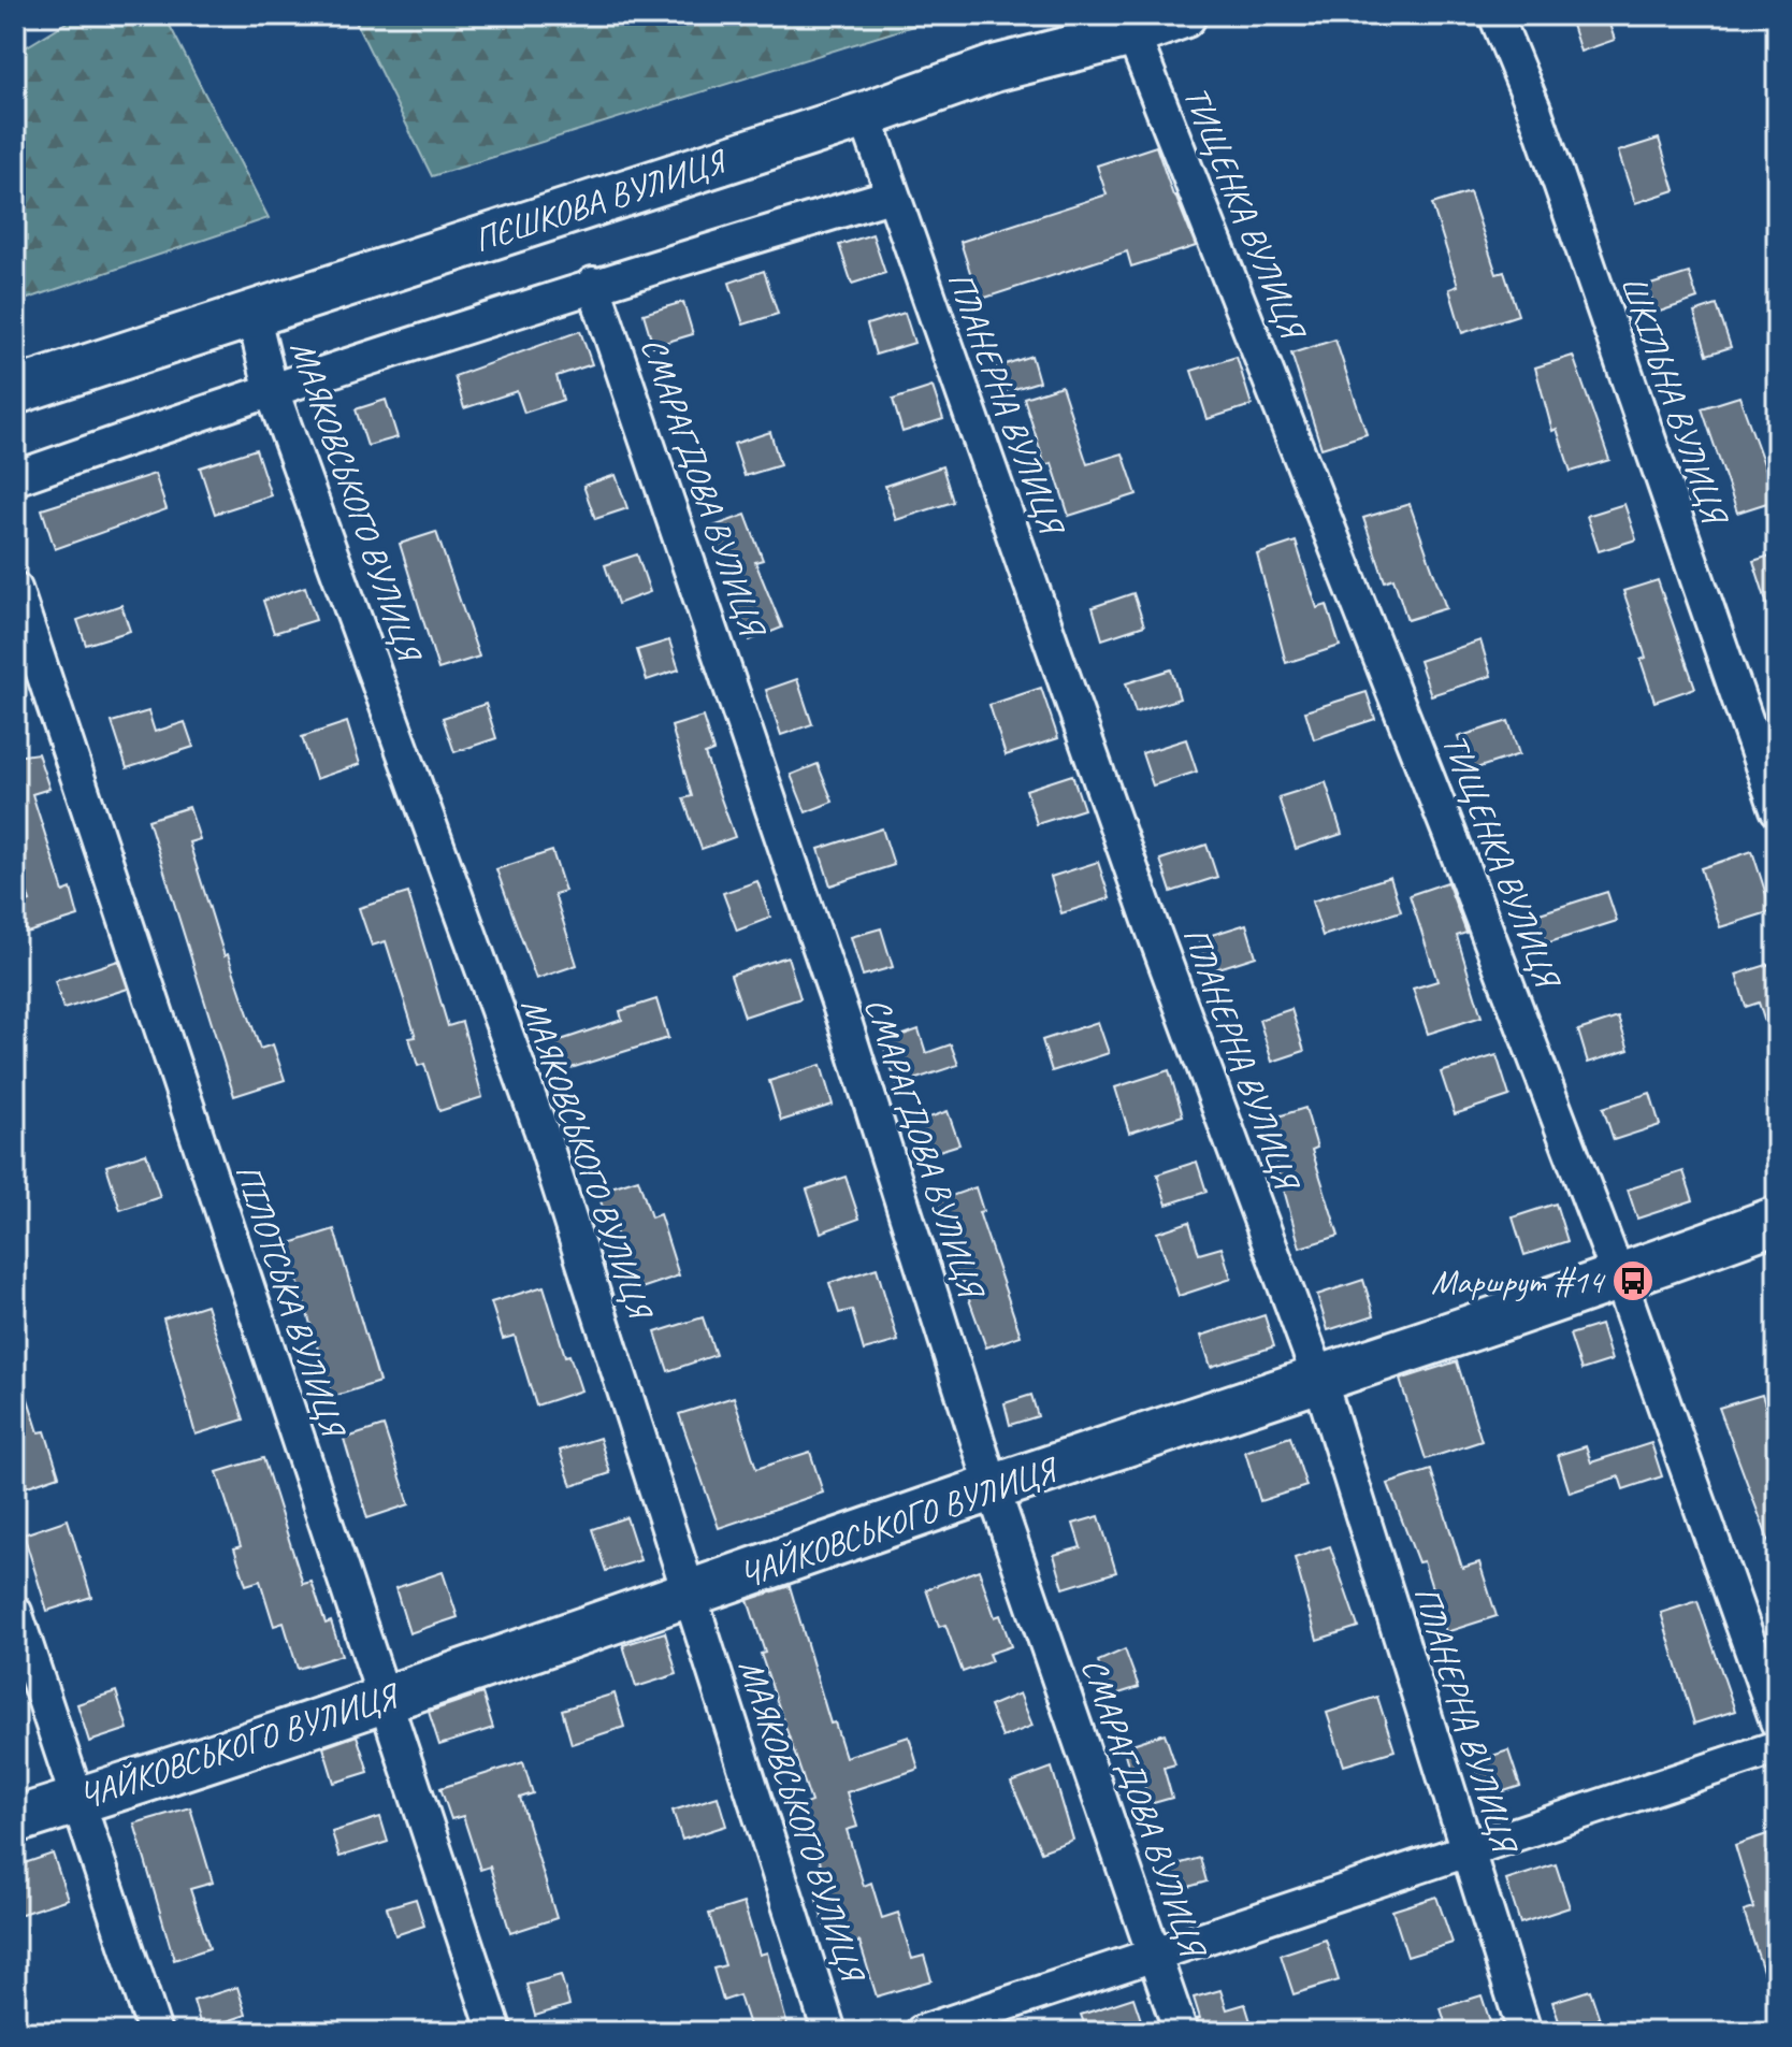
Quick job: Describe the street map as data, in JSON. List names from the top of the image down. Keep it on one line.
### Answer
{"streets":{"street":["ПЄШКОВА ВУЛИЦЯ","ТИЩЕНКА ВУЛИЦЯ","ШКІЛЬНА ВУЛИЦЯ","ПЛАНЕРНА ВУЛИЦЯ","СМАРАГДОВА ВУЛИЦЯ","МАЯКОВСЬКОГО ВУЛИЦЯ","ПІЛОТСЬКА ВУЛИЦЯ","ЧАЙКОВСЬКОГО ВУЛИЦЯ"]},"crossings":[["ПЄШКОВА ВУЛИЦЯ","ТИЩЕНКА ВУЛИЦЯ"],["ПЄШКОВА ВУЛИЦЯ","ПЛАНЕРНА ВУЛИЦЯ"],["ПЄШКОВА ВУЛИЦЯ","МАЯКОВСЬКОГО ВУЛИЦЯ"],["ТИЩЕНКА ВУЛИЦЯ","ЧАЙКОВСЬКОГО ВУЛИЦЯ"],["ПЛАНЕРНА ВУЛИЦЯ","ЧАЙКОВСЬКОГО ВУЛИЦЯ"],["СМАРАГДОВА ВУЛИЦЯ","ЧАЙКОВСЬКОГО ВУЛИЦЯ"],["МАЯКОВСЬКОГО ВУЛИЦЯ","ЧАЙКОВСЬКОГО ВУЛИЦЯ"],["ПІЛОТСЬКА ВУЛИЦЯ","ЧАЙКОВСЬКОГО ВУЛИЦЯ"]],"places":{"bus stop":["Маршрут #14"]}}
